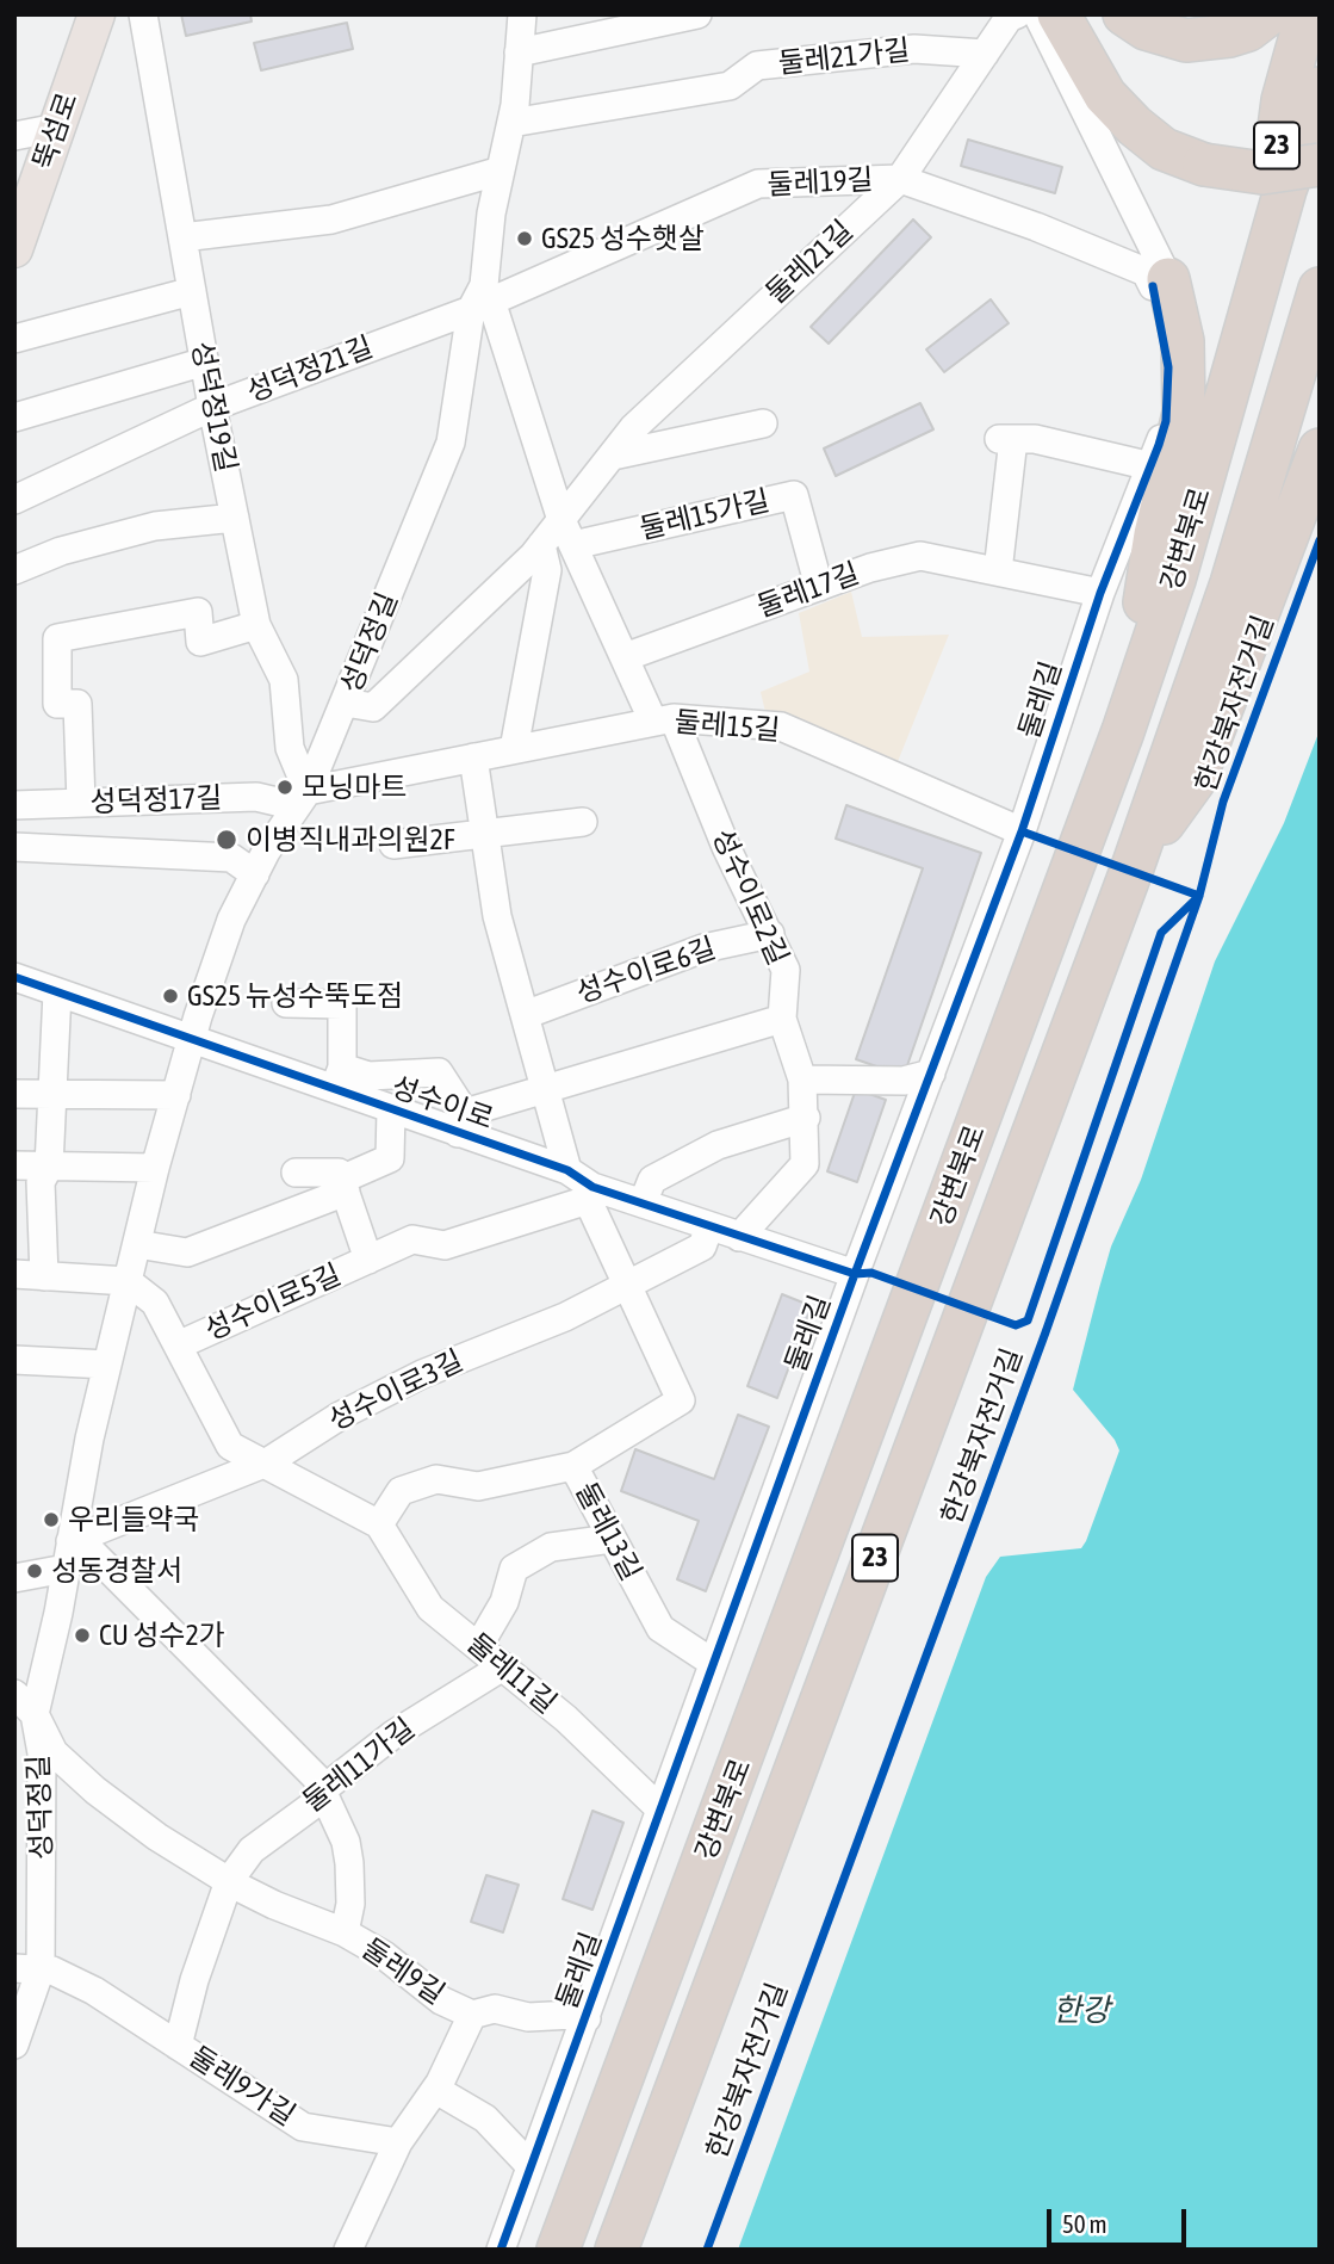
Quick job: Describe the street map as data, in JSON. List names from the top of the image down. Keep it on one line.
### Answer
{"streets":{"highway":["23","강변북로"],"main road":["뚝섬로"],"street":["둘레21가길","둘레19길","둘레21길","성덕정21길","성덕정19길","둘레15가길","둘레17길","성덕정길","둘레길","둘레15길","성덕정17길","성수이로2길","성수이로6길","성수이로","성수이로5길","성수이로3길","둘레13길","둘레11길","둘레11가길","둘레9길","둘레9가길"],"cycle path":["한강북자전거길"]},"crossings":[["둘레21가길","둘레21길"],["둘레21가길","성덕정길"],["23","강변북로"],["둘레19길","둘레21길"],["둘레19길","성덕정21길"],["둘레19길","성덕정길"],["둘레19길","둘레길"],["둘레21길","성덕정길"],["성덕정21길","성덕정19길"],["성덕정21길","성덕정길"],["성덕정19길","성덕정길"],["성덕정19길","둘레15길"],["성덕정19길","성덕정17길"],["둘레15가길","둘레17길"],["둘레17길","둘레길"],["성덕정길","둘레15길"],["성덕정길","성덕정17길"],["성덕정길","성수이로"],["성덕정길","성수이로3길"],["성덕정길","둘레11길"],["성덕정길","둘레9길"],["성덕정길","둘레9가길"],["둘레길","둘레15길"],["둘레길","성수이로"],["둘레길","둘레13길"],["둘레길","둘레11길"],["둘레길","둘레9길"],["둘레15길","성덕정17길"],["둘레15길","성수이로2길"],["성수이로2길","성수이로6길"],["성수이로2길","성수이로"],["성수이로","성수이로5길"],["성수이로","성수이로3길"],["성수이로","둘레13길"],["성수이로5길","둘레13길"],["성수이로5길","둘레11길"],["성수이로3길","둘레13길"],["성수이로3길","둘레11길"],["둘레11길","둘레11가길"],["둘레11가길","둘레9길"]],"water":["한강"],"places":["GS25 성수햇살","모닝마트","이병직내과의원2F","GS25 뉴성수뚝도점","우리들약국","성동경찰서","CU 성수2가"],"scale_bar":"50 m"}
